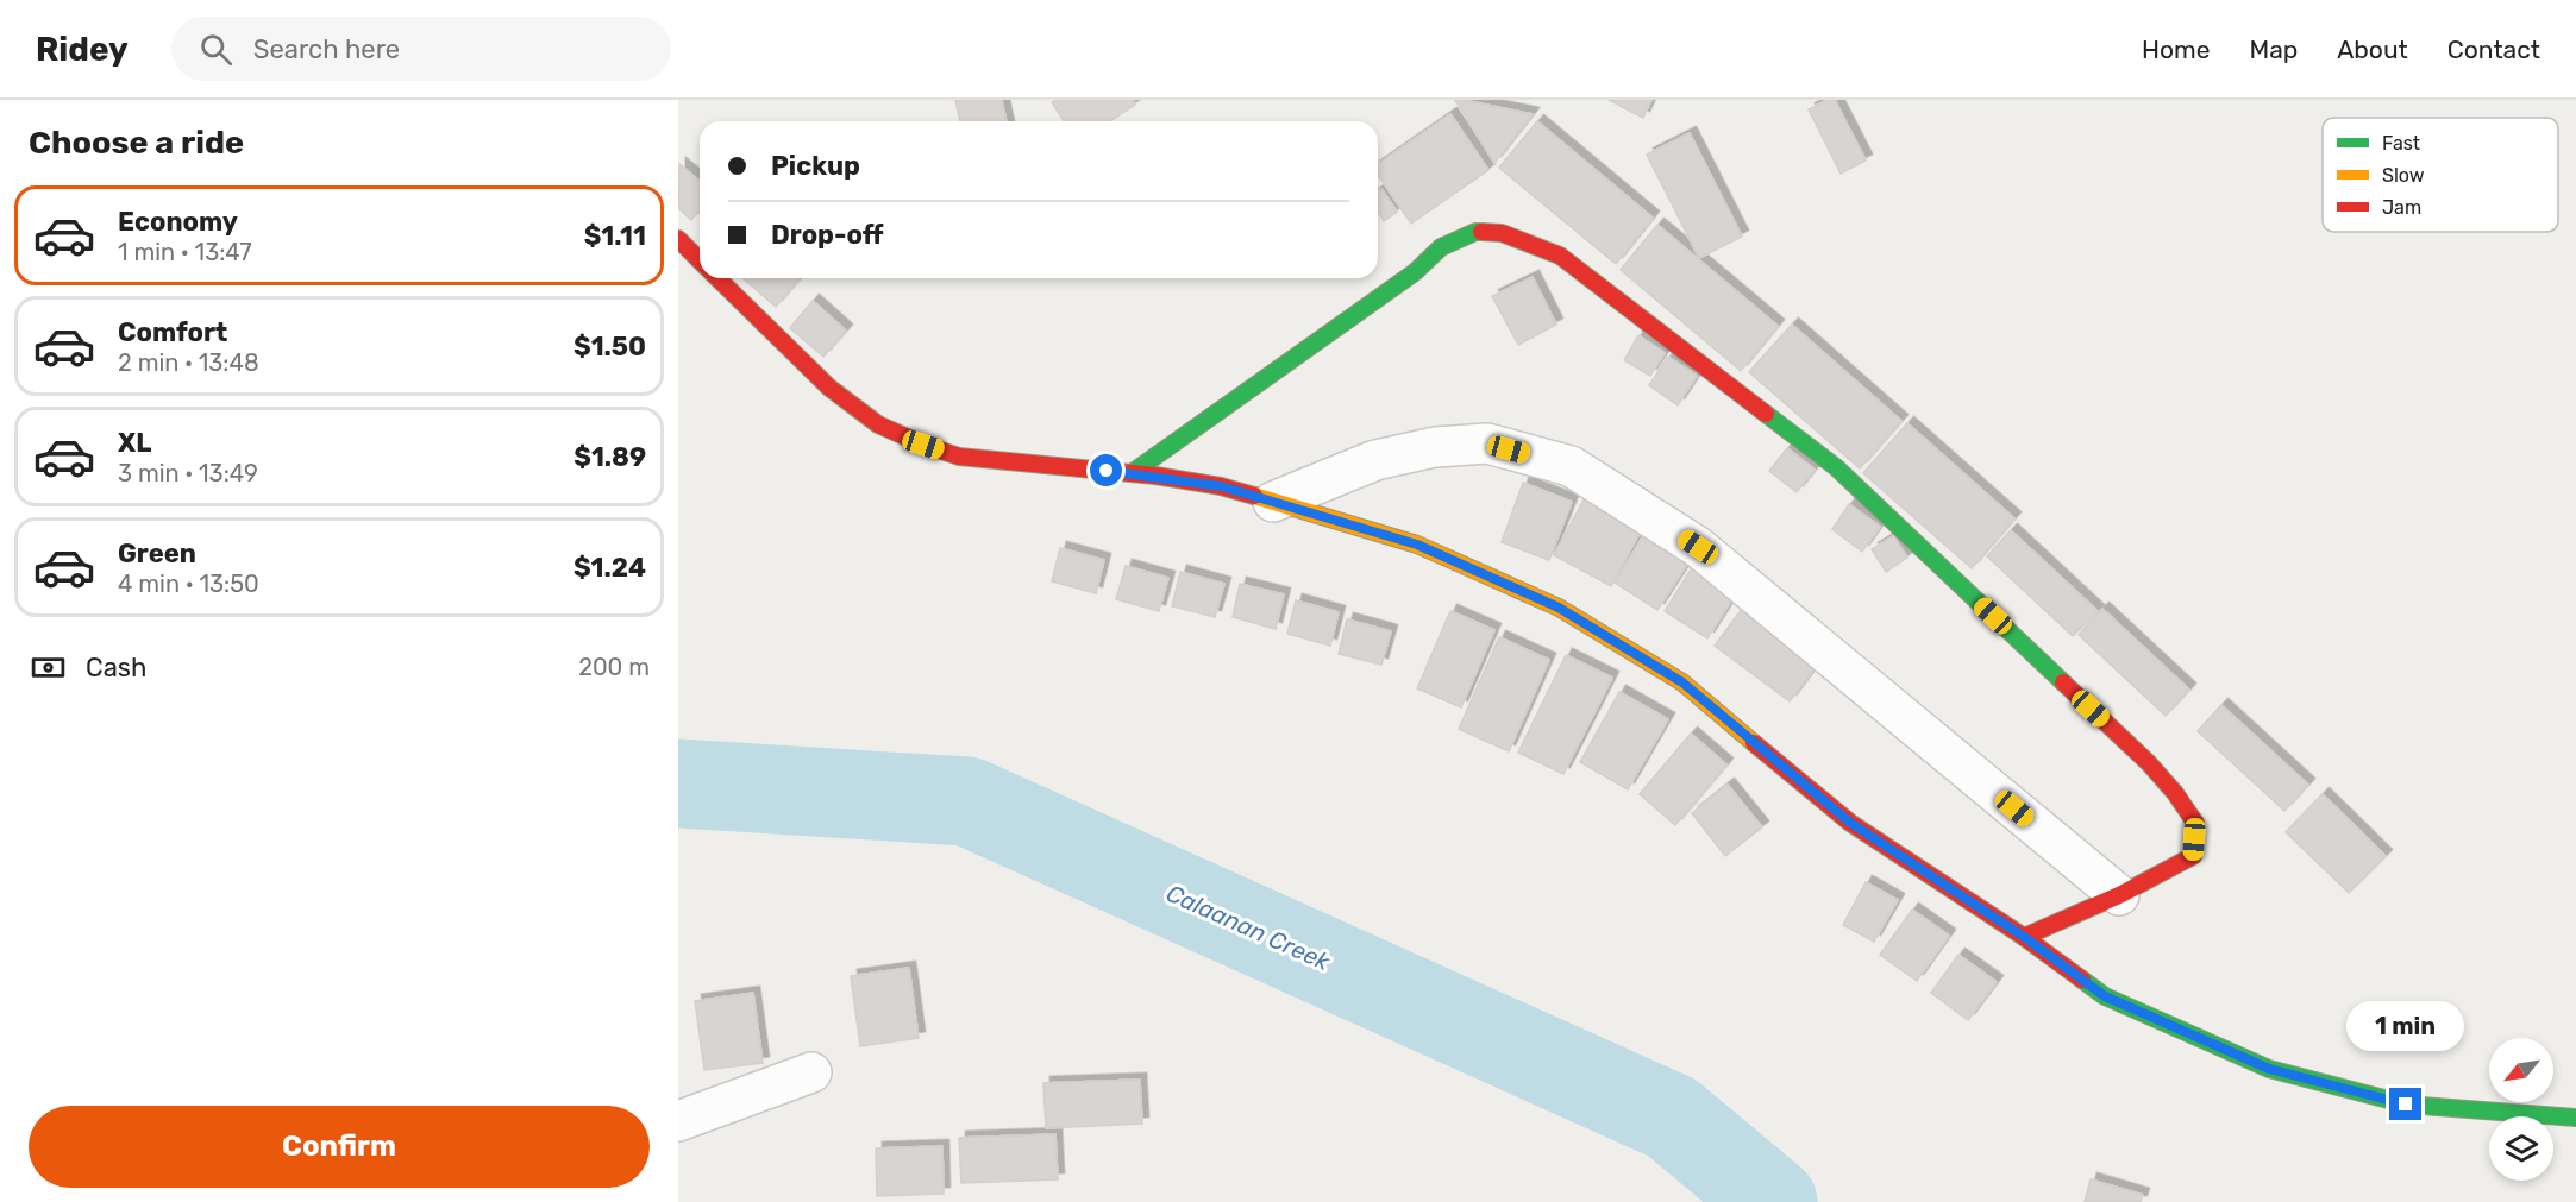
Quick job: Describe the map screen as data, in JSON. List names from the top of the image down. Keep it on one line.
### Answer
{"water":["Calaanan Creek"],"legend":["Fast","Slow","Jam"],"north":"bottom left","page":{"header":"Ridey","search":"Search here","nav":["Home","Map","About","Contact"],"heading":"Choose a ride","banner":["Pickup","Drop-off"],"list":[{"name":"Economy","note":"1 min · 13:47","value":"$1.11"},{"name":"Comfort","note":"2 min · 13:48","value":"$1.50"},{"name":"XL","note":"3 min · 13:49","value":"$1.89"},{"name":"Green","note":"4 min · 13:50","value":"$1.24"}],"pay":["Cash","200 m"],"bubble":"1 min","buttons":"Confirm"}}
